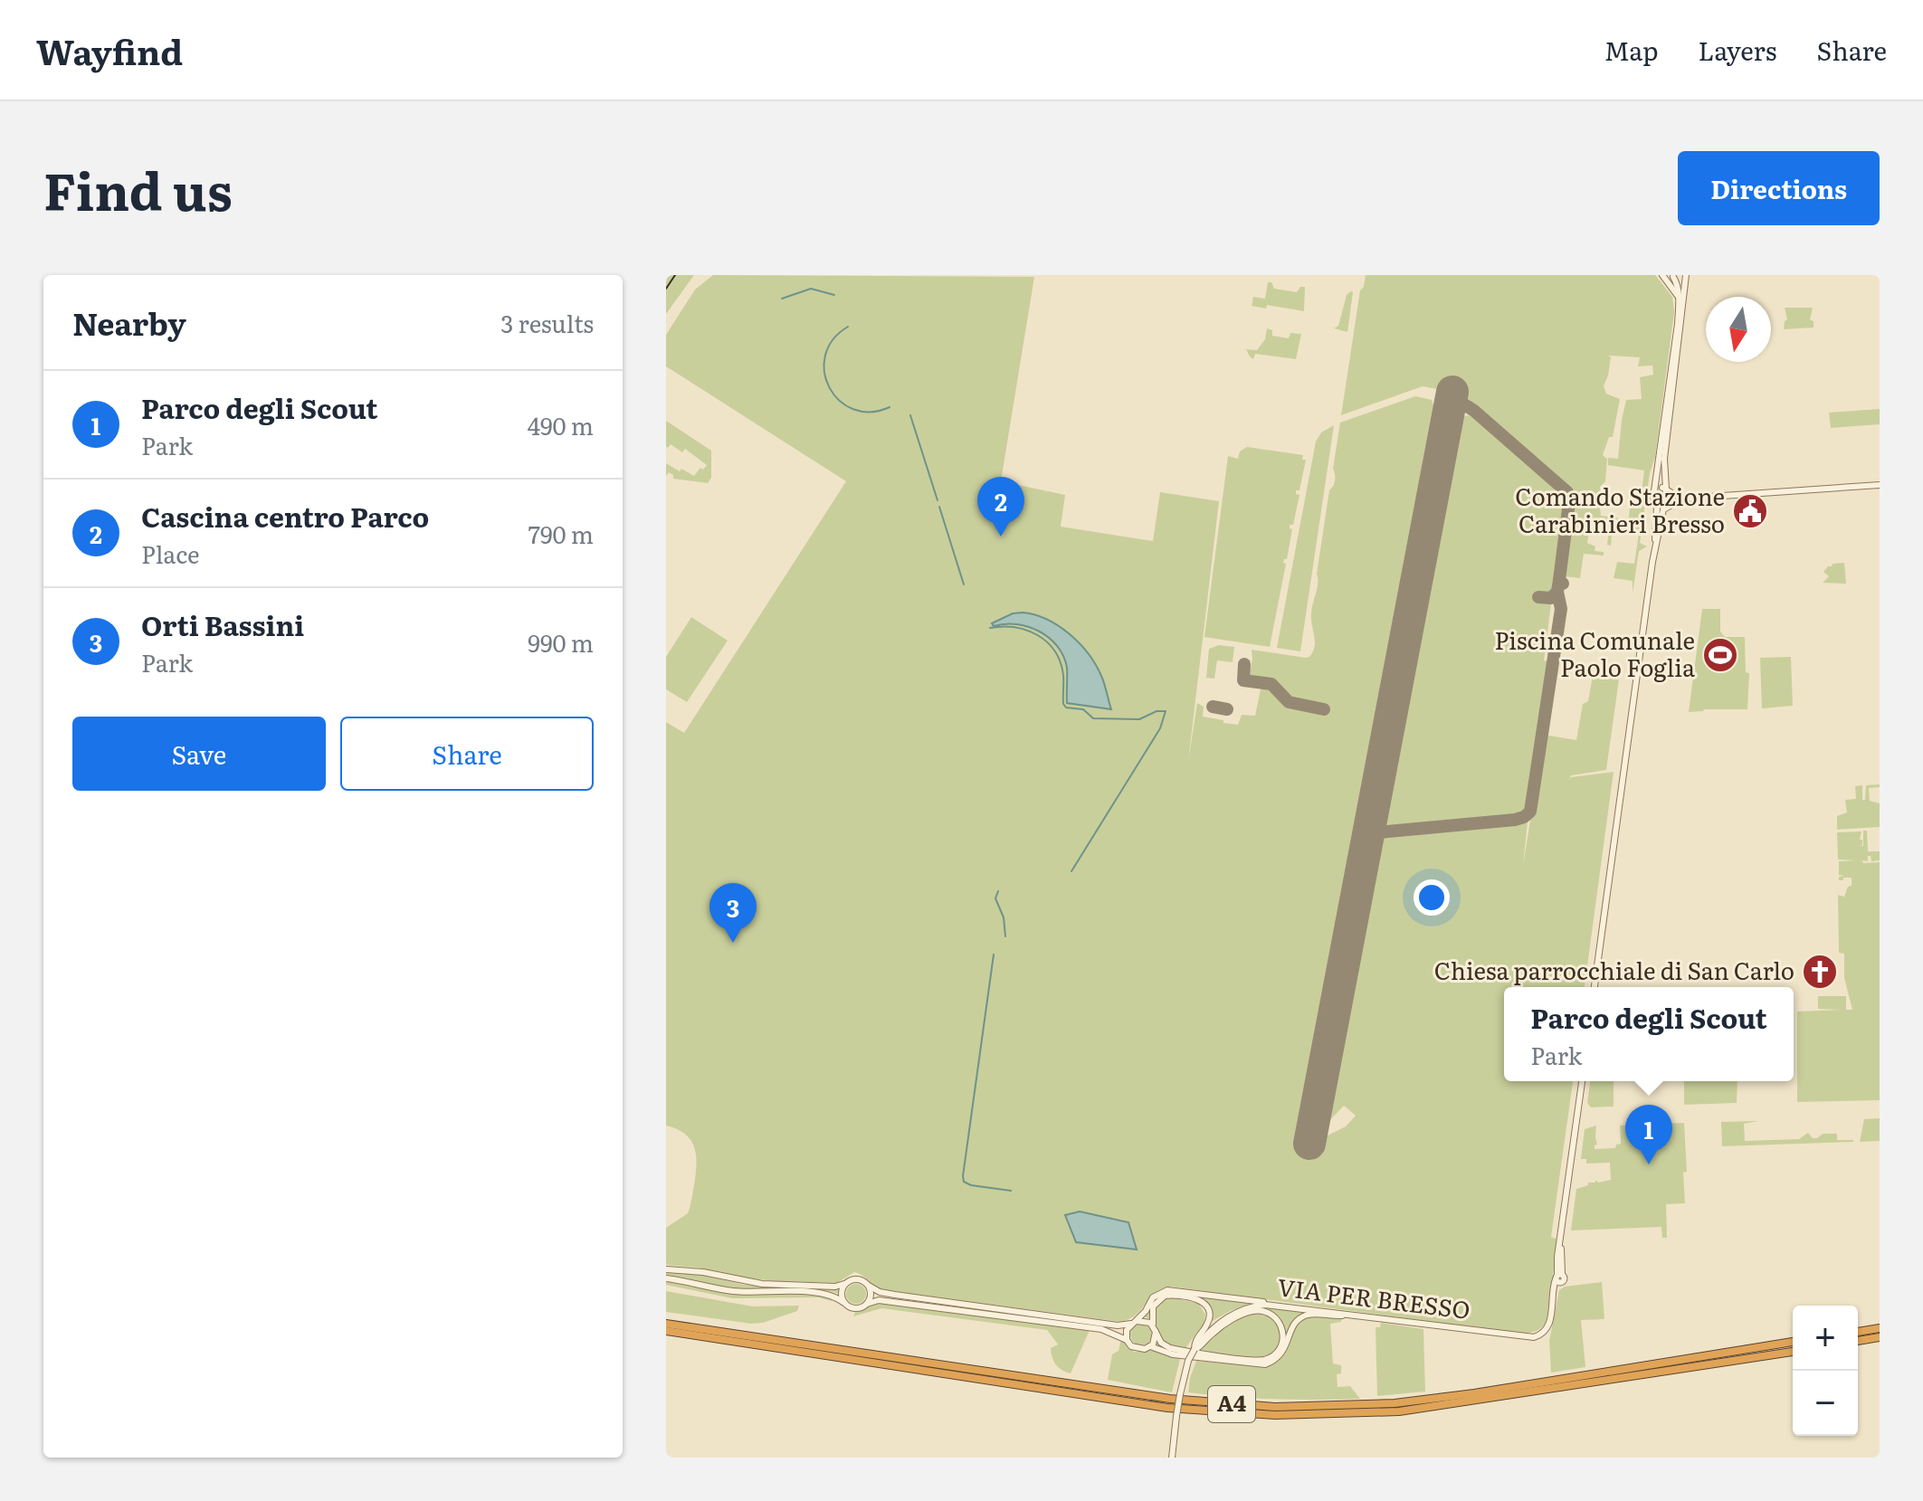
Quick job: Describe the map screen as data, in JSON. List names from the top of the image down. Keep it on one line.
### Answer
{"streets":{"highway":["A4"],"street":["VIA PER BRESSO"]},"places":{"public building":["Comando Stazione Carabinieri Bresso"],"sports":["Piscina Comunale Paolo Foglia"],"church":["Chiesa parrocchiale di San Carlo"]},"north":"bottom","page":{"header":"Wayfind","nav":["Map","Layers","Share"],"title":"Find us","buttons":["Directions",["Save","Share"]],"heading":["Nearby","3 results"],"list":[{"mark":"1","name":"Parco degli Scout","note":"Park","value":"490 m"},{"mark":"2","name":"Cascina centro Parco","note":"Place","value":"790 m"},{"mark":"3","name":"Orti Bassini","note":"Park","value":"990 m"}],"pins":["2","3","1"],"popup":["Parco degli Scout","Park"],"map_buttons":["+","−"]}}
